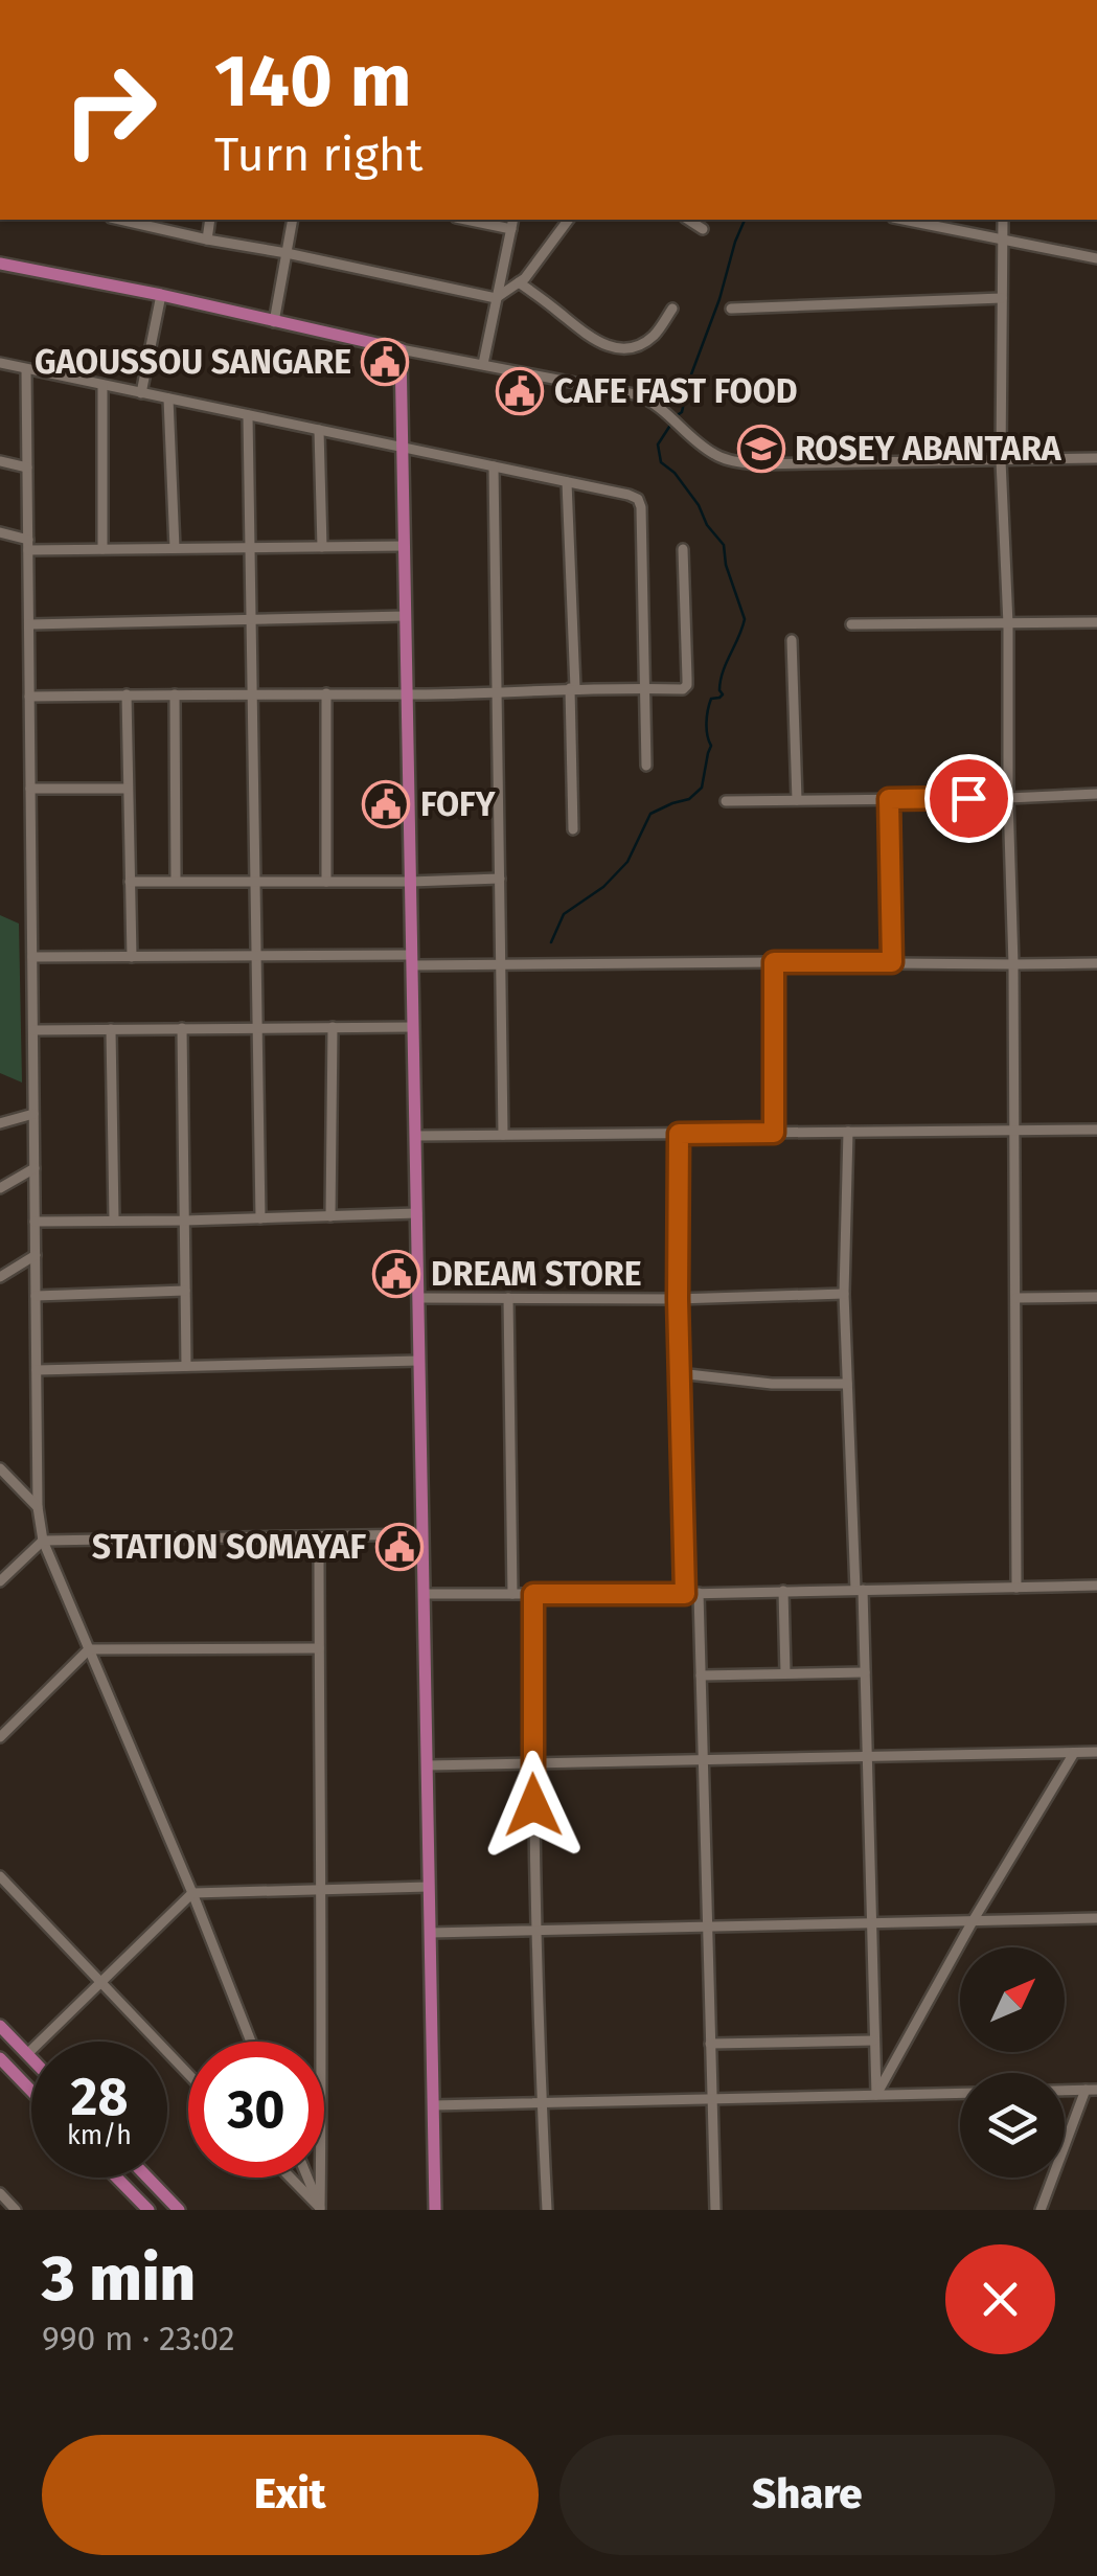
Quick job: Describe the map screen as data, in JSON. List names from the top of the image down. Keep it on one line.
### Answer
{"places":{"public building":["GAOUSSOU SANGARE","CAFE FAST FOOD","FOFY","DREAM STORE","STATION SOMAYAF"],"school or university":["ROSEY ABANTARA"]},"north":"top right","page":{"turn":["140 m","Turn right"],"speed":"28 km/h","limit":"30","heading":["3 min","990 m · 23:02"],"buttons":["Exit","Share"]}}
